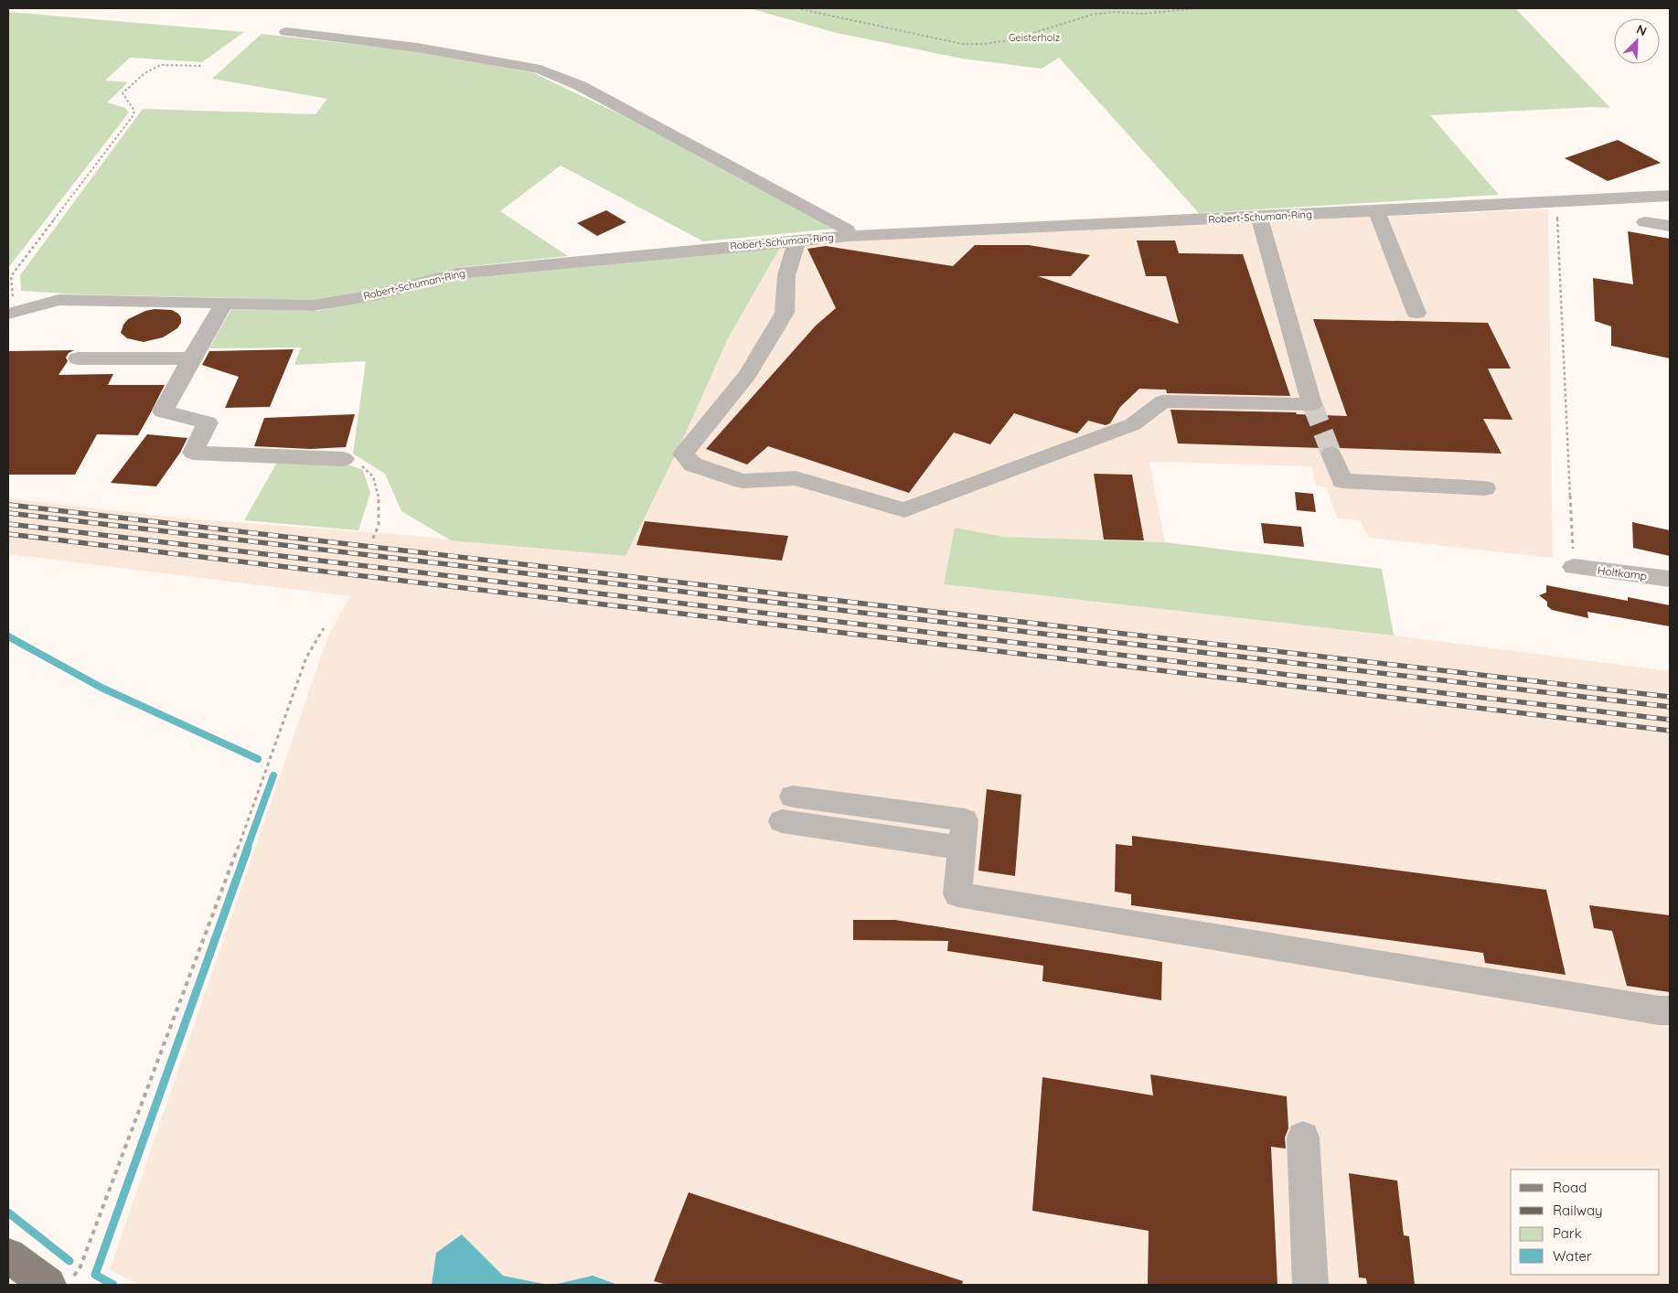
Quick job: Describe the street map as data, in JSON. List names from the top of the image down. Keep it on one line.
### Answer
{"streets":{"street":["Robert-Schuman-Ring","Holtkamp"]},"parks":["Geisterholz"],"legend":["Road","Railway","Park","Water"],"north":"top right"}
